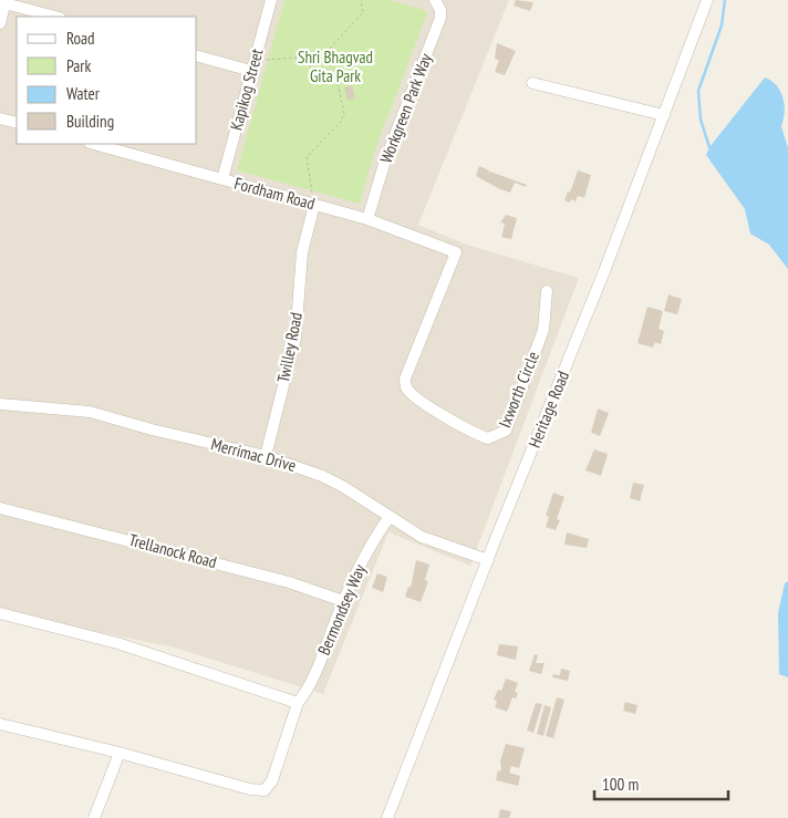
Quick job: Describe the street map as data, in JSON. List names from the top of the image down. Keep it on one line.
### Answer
{"streets":{"street":["Kapikog Street","Workgreen Park Way","Fordham Road","Twilley Road","Ixworth Circle","Heritage Road","Merrimac Drive","Trellanock Road","Bermondsey Way"]},"crossings":[["Kapikog Street","Fordham Road"],["Workgreen Park Way","Fordham Road"],["Fordham Road","Twilley Road"],["Fordham Road","Ixworth Circle"],["Twilley Road","Merrimac Drive"],["Heritage Road","Merrimac Drive"],["Merrimac Drive","Bermondsey Way"],["Trellanock Road","Bermondsey Way"]],"parks":["Shri Bhagvad Gita Park"],"legend":["Road","Park","Water","Building"],"scale_bar":"100 m"}
